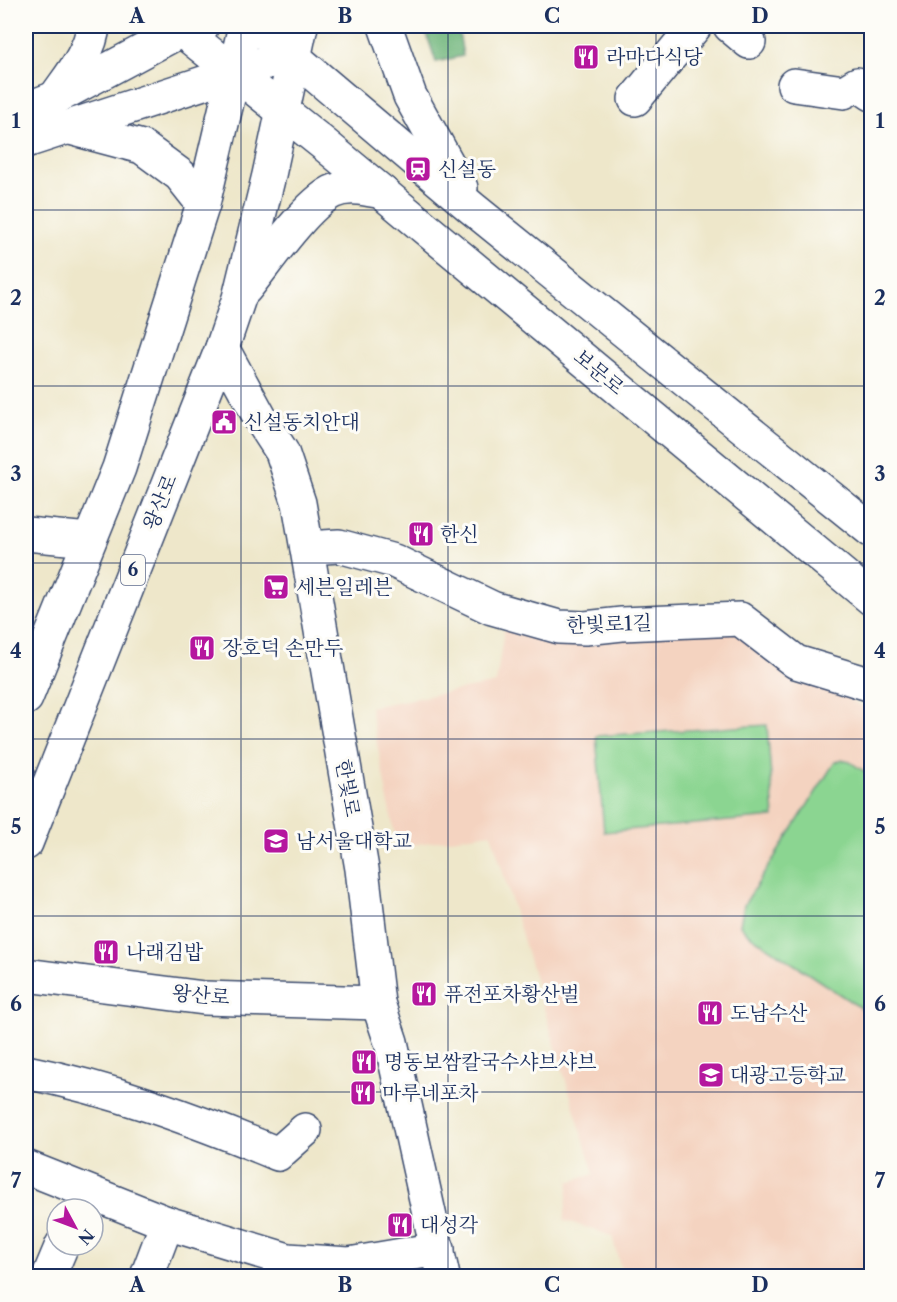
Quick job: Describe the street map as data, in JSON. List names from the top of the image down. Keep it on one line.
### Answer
{"streets":{"main road":["보문로","왕산로","6","한빛로1길","한빛로"]},"crossings":[["보문로","왕산로"],["왕산로","한빛로"],["한빛로1길","한빛로"]],"places":{"restaurant":["라마다식당","한신","장호덕 손만두","나래김밥","퓨전포차황산벌","도남수산","명동보쌈칼국수샤브샤브","마루네포차","대성각"],"station":["신설동"],"public building":["신설동치안대"],"supermarket":["세븐일레븐"],"school or university":["남서울대학교","대광고등학교"]},"north":"bottom right","grid":{"columns":["A","B","C","D"],"rows":["1","2","3","4","5","6","7"]}}
